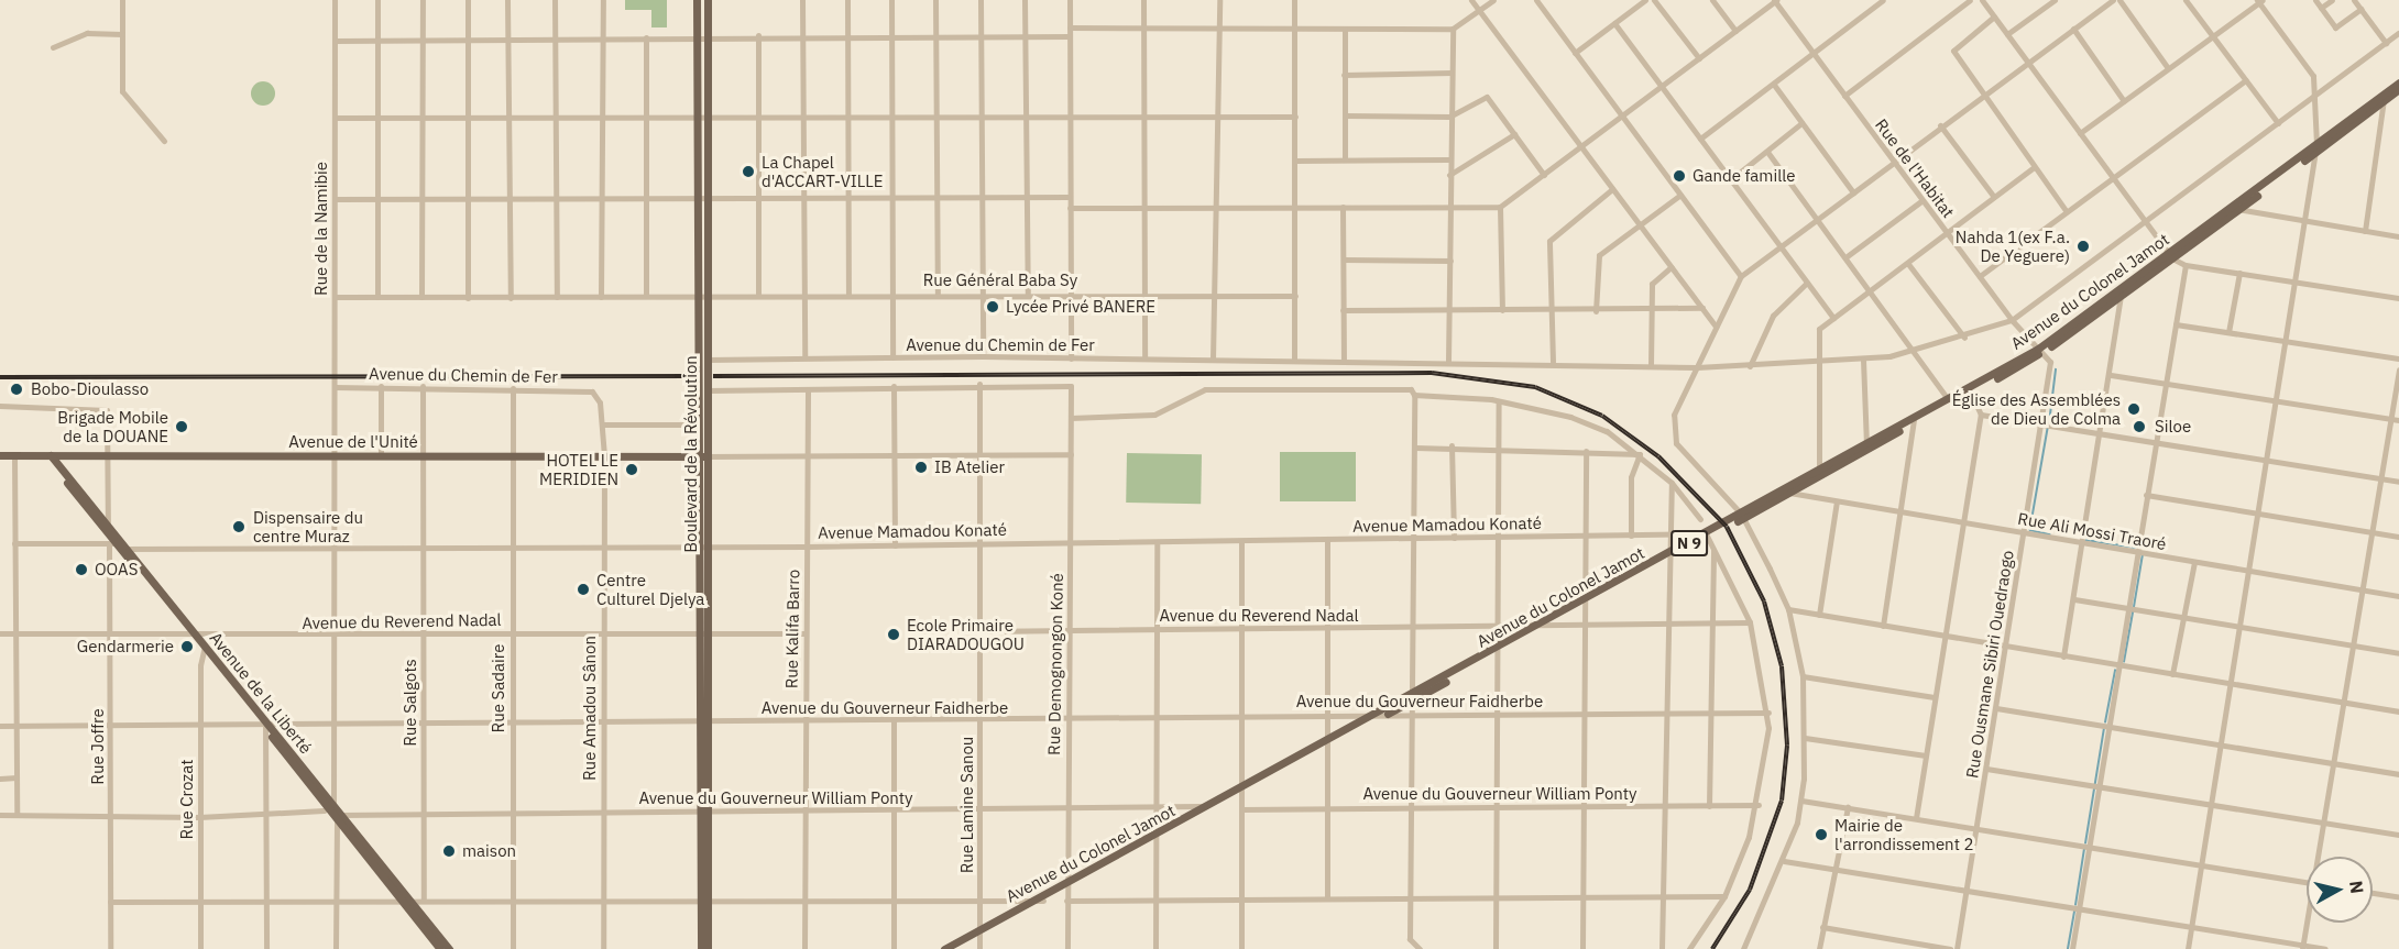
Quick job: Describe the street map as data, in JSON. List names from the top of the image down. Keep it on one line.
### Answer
{"streets":{"main road":["Avenue du Colonel Jamot","Avenue de l'Unité","Boulevard de la Révolution","N 9","Avenue de la Liberté"],"street":["Rue de l'Habitat","Rue de la Namibie","Rue Général Baba Sy","Avenue du Chemin de Fer","Avenue Mamadou Konaté","Rue Ali Mossi Traoré","Avenue du Reverend Nadal","Rue Kalifa Barro","Rue Demognongon Koné","Rue Ousmane Sibiri Ouedraogo","Rue Sadaire","Avenue du Gouverneur Faidherbe","Rue Salgots","Rue Amadou Sânon","Rue Joffre","Avenue du Gouverneur William Ponty","Rue Crozat","Rue Lamine Sanou"]},"crossings":[["Rue de l'Habitat","Avenue du Colonel Jamot"],["Rue de l'Habitat","Avenue du Chemin de Fer"],["Rue de l'Habitat","Rue Ousmane Sibiri Ouedraogo"],["Rue de la Namibie","Rue Général Baba Sy"],["Rue de la Namibie","Avenue du Chemin de Fer"],["Rue de la Namibie","Avenue de l'Unité"],["Rue de la Namibie","Avenue Mamadou Konaté"],["Rue de la Namibie","Avenue du Reverend Nadal"],["Rue de la Namibie","Avenue de la Liberté"],["Rue de la Namibie","Avenue du Gouverneur Faidherbe"],["Rue Général Baba Sy","Boulevard de la Révolution"],["Avenue du Colonel Jamot","Avenue Mamadou Konaté"],["Avenue du Colonel Jamot","Rue Ali Mossi Traoré"],["Avenue du Colonel Jamot","Avenue du Reverend Nadal"],["Avenue du Colonel Jamot","Rue Demognongon Koné"],["Avenue du Colonel Jamot","Rue Ousmane Sibiri Ouedraogo"],["Avenue du Colonel Jamot","Avenue du Gouverneur Faidherbe"],["Avenue du Colonel Jamot","Avenue du Gouverneur William Ponty"],["Avenue du Colonel Jamot","Rue Lamine Sanou"],["Avenue du Chemin de Fer","Boulevard de la Révolution"],["Avenue du Chemin de Fer","Rue Sadaire"],["Avenue du Chemin de Fer","Rue Salgots"],["Avenue du Chemin de Fer","Rue Amadou Sânon"],["Avenue de l'Unité","Boulevard de la Révolution"],["Avenue de l'Unité","Rue Sadaire"],["Avenue de l'Unité","Avenue de la Liberté"],["Avenue de l'Unité","Rue Salgots"],["Avenue de l'Unité","Rue Amadou Sânon"],["Boulevard de la Révolution","Avenue Mamadou Konaté"],["Boulevard de la Révolution","Avenue du Reverend Nadal"],["Boulevard de la Révolution","Avenue du Gouverneur Faidherbe"],["Boulevard de la Révolution","Avenue du Gouverneur William Ponty"],["Avenue Mamadou Konaté","Rue Kalifa Barro"],["Avenue Mamadou Konaté","Rue Demognongon Koné"],["Avenue Mamadou Konaté","Rue Sadaire"],["Avenue Mamadou Konaté","Avenue de la Liberté"],["Avenue Mamadou Konaté","Rue Salgots"],["Avenue Mamadou Konaté","Rue Amadou Sânon"],["Avenue Mamadou Konaté","Rue Joffre"],["Avenue Mamadou Konaté","Rue Lamine Sanou"],["Rue Ali Mossi Traoré","Rue Ousmane Sibiri Ouedraogo"],["Avenue du Reverend Nadal","Rue Kalifa Barro"],["Avenue du Reverend Nadal","Rue Demognongon Koné"],["Avenue du Reverend Nadal","Rue Sadaire"],["Avenue du Reverend Nadal","Avenue de la Liberté"],["Avenue du Reverend Nadal","Rue Salgots"],["Avenue du Reverend Nadal","Rue Amadou Sânon"],["Avenue du Reverend Nadal","Rue Joffre"],["Avenue du Reverend Nadal","Rue Lamine Sanou"],["Rue Kalifa Barro","Avenue du Gouverneur Faidherbe"],["Rue Kalifa Barro","Avenue du Gouverneur William Ponty"],["Rue Demognongon Koné","Avenue du Gouverneur Faidherbe"],["Rue Demognongon Koné","Avenue du Gouverneur William Ponty"],["Rue Demognongon Koné","Rue Lamine Sanou"],["Rue Sadaire","Avenue du Gouverneur Faidherbe"],["Rue Sadaire","Avenue du Gouverneur William Ponty"],["Avenue de la Liberté","Avenue du Gouverneur Faidherbe"],["Avenue de la Liberté","Rue Joffre"],["Avenue de la Liberté","Avenue du Gouverneur William Ponty"],["Avenue de la Liberté","Rue Crozat"],["Avenue du Gouverneur Faidherbe","Rue Salgots"],["Avenue du Gouverneur Faidherbe","Rue Amadou Sânon"],["Avenue du Gouverneur Faidherbe","Rue Joffre"],["Avenue du Gouverneur Faidherbe","Rue Crozat"],["Avenue du Gouverneur Faidherbe","Rue Lamine Sanou"],["Rue Salgots","Avenue du Gouverneur William Ponty"],["Rue Amadou Sânon","Avenue du Gouverneur William Ponty"],["Avenue du Gouverneur William Ponty","Rue Lamine Sanou"]],"places":["La Chapel d'ACCART-VILLE","Gande famille","Nahda 1(ex F.a. De Yeguere)","Lycée Privé BANERE","Bobo-Dioulasso","Église des Assemblées de Dieu de Colma","Brigade Mobile de la DOUANE","Siloe","IB Atelier","HOTEL LE MERIDIEN","Dispensaire du centre Muraz","OOAS","Centre Culturel Djelya","Ecole Primaire DIARADOUGOU","Gendarmerie","Mairie de l'arrondissement 2","maison"],"north":"right"}
